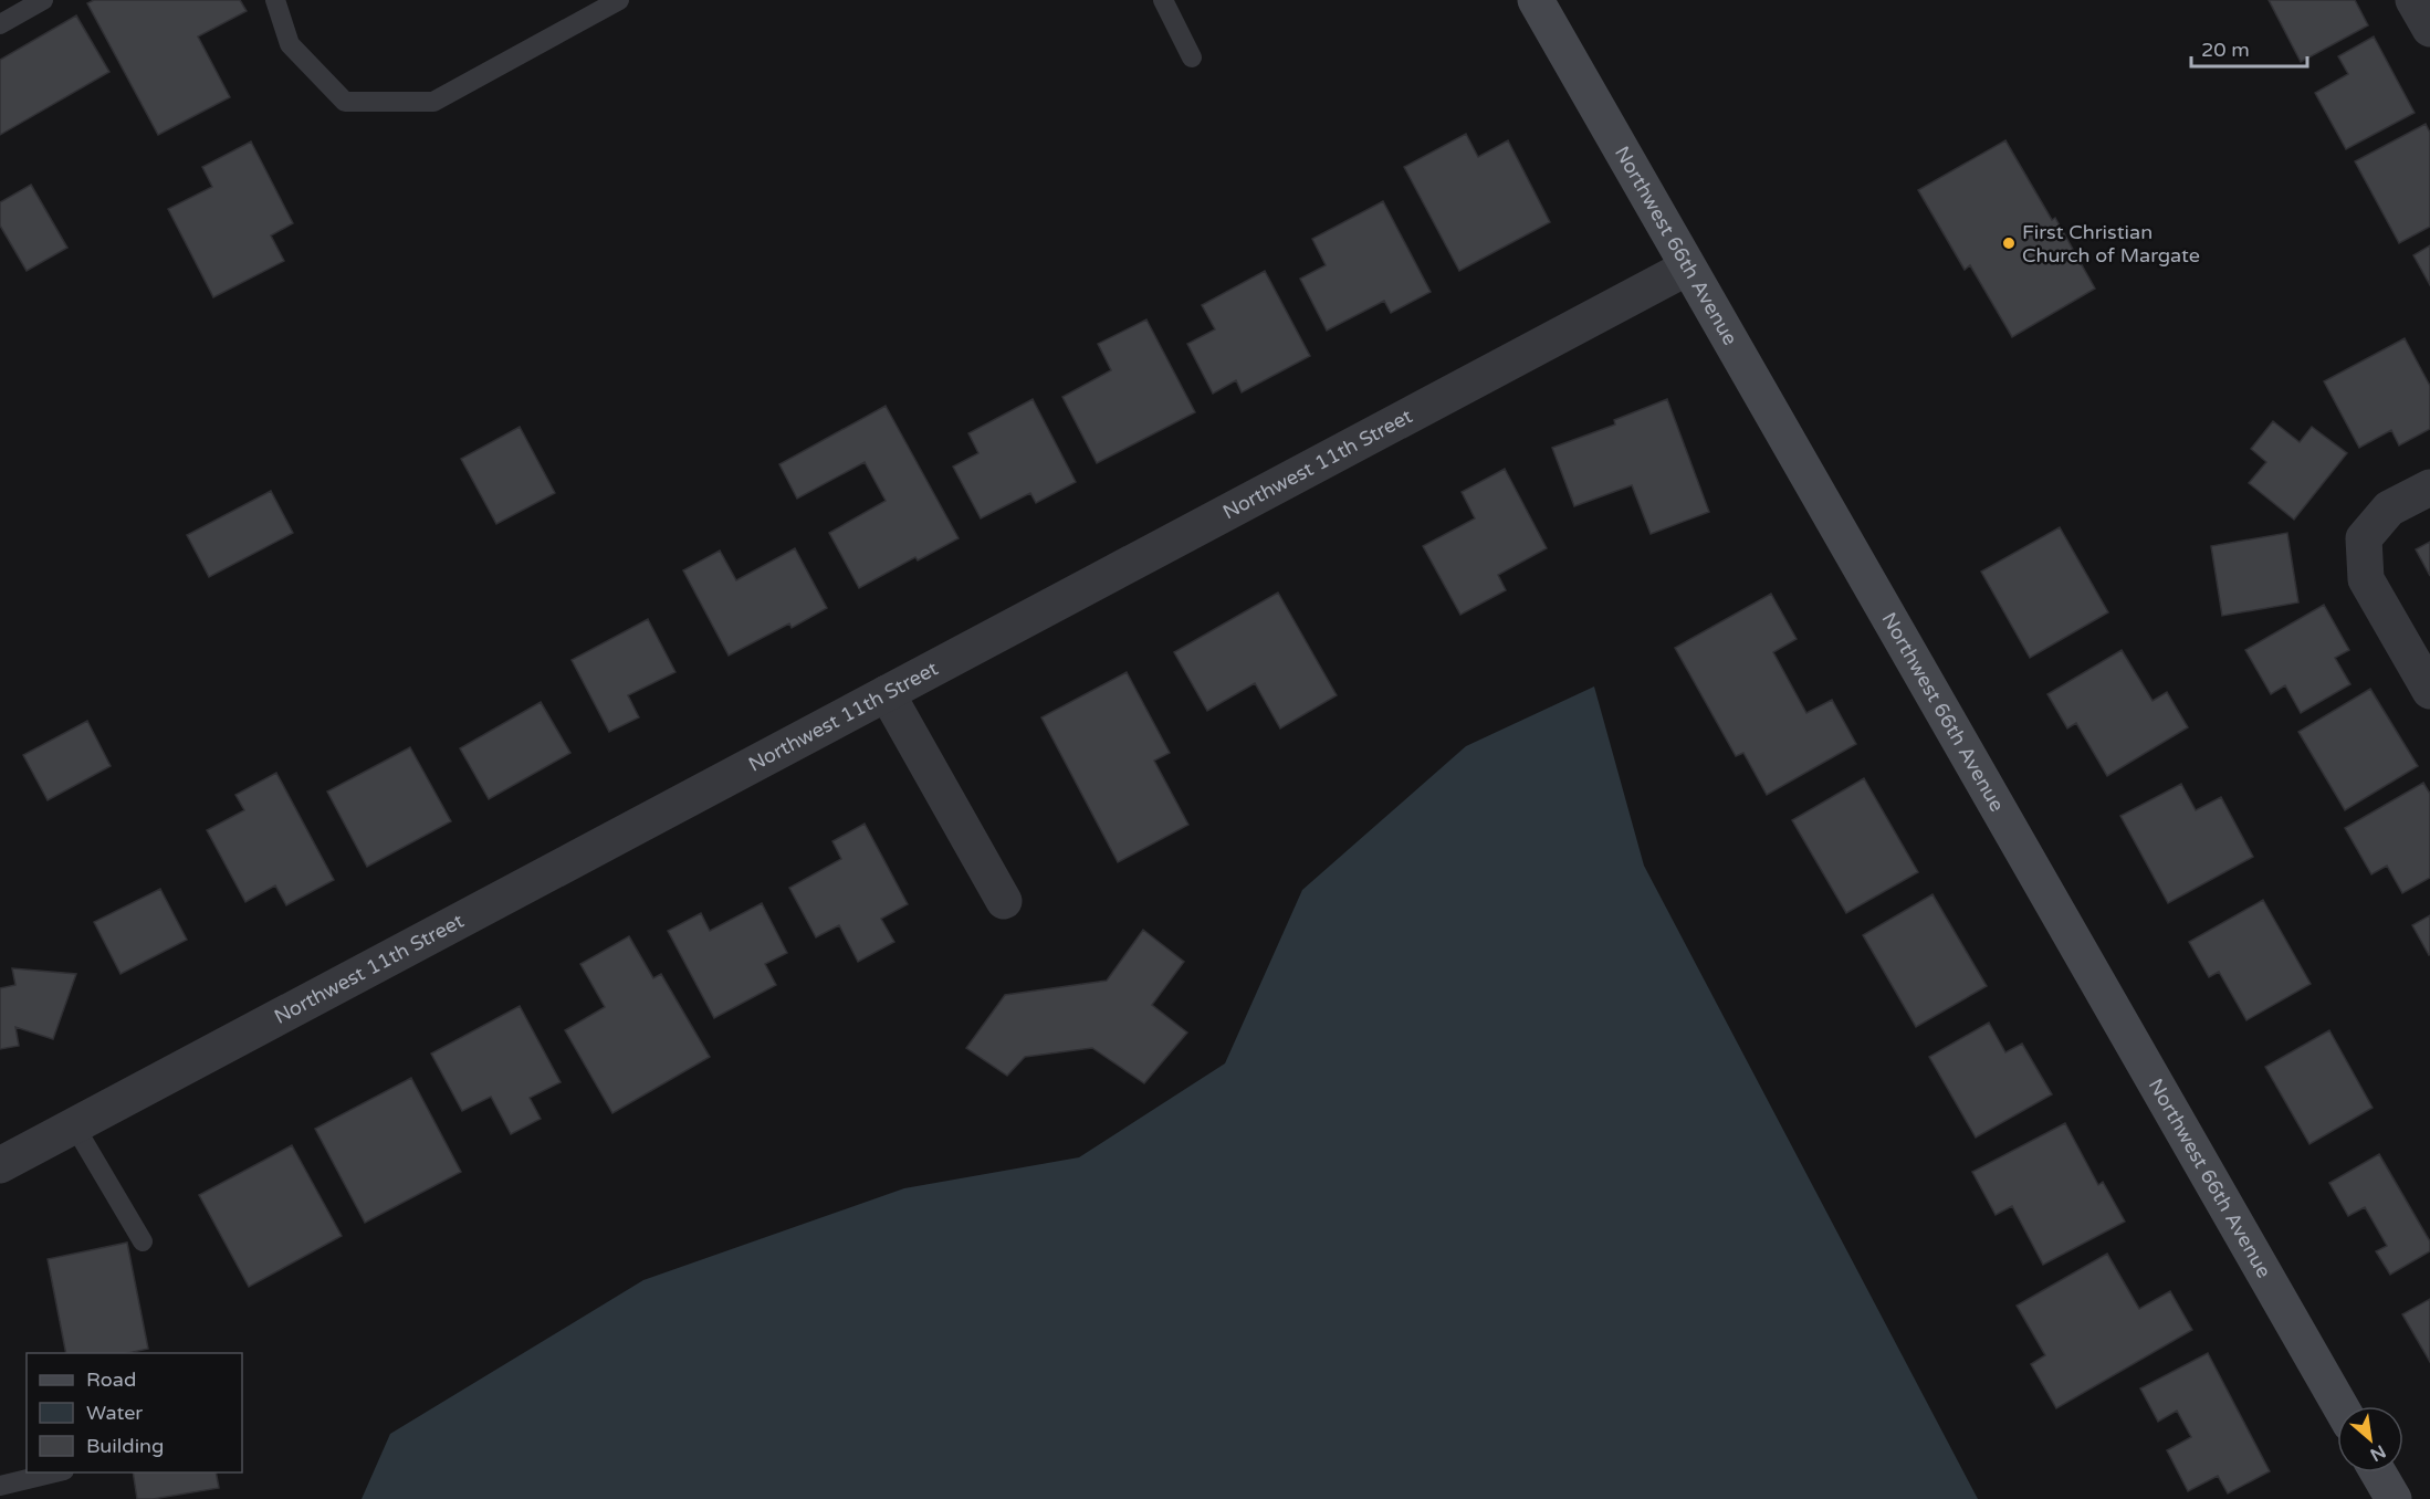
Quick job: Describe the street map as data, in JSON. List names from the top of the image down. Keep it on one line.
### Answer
{"streets":{"street":["Northwest 66th Avenue","Northwest 11th Street"]},"crossings":[["Northwest 66th Avenue","Northwest 11th Street"]],"places":["First Christian Church of Margate"],"legend":["Road","Water","Building"],"scale_bar":"20 m","north":"bottom right"}
